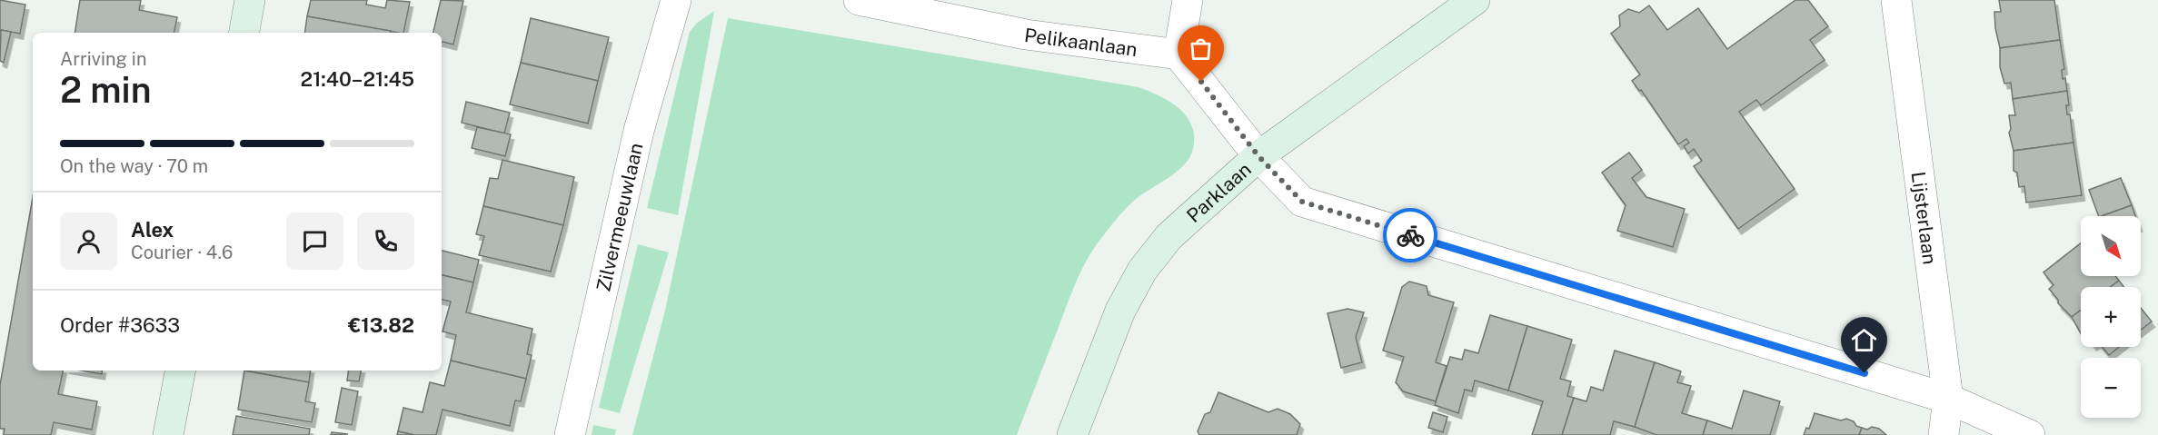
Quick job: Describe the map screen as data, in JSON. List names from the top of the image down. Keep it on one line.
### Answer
{"streets":{"street":["Pelikaanlaan","Parklaan","Zilvermeeuwlaan","Lijsterlaan"]},"north":"bottom right","page":{"heading":["2 min","Arriving in","21:40–21:45"],"panel":["Alex","Courier · 4.6","Order #3633","€13.82"],"bar":"On the way · 70 m","map_buttons":["+","−"]}}
